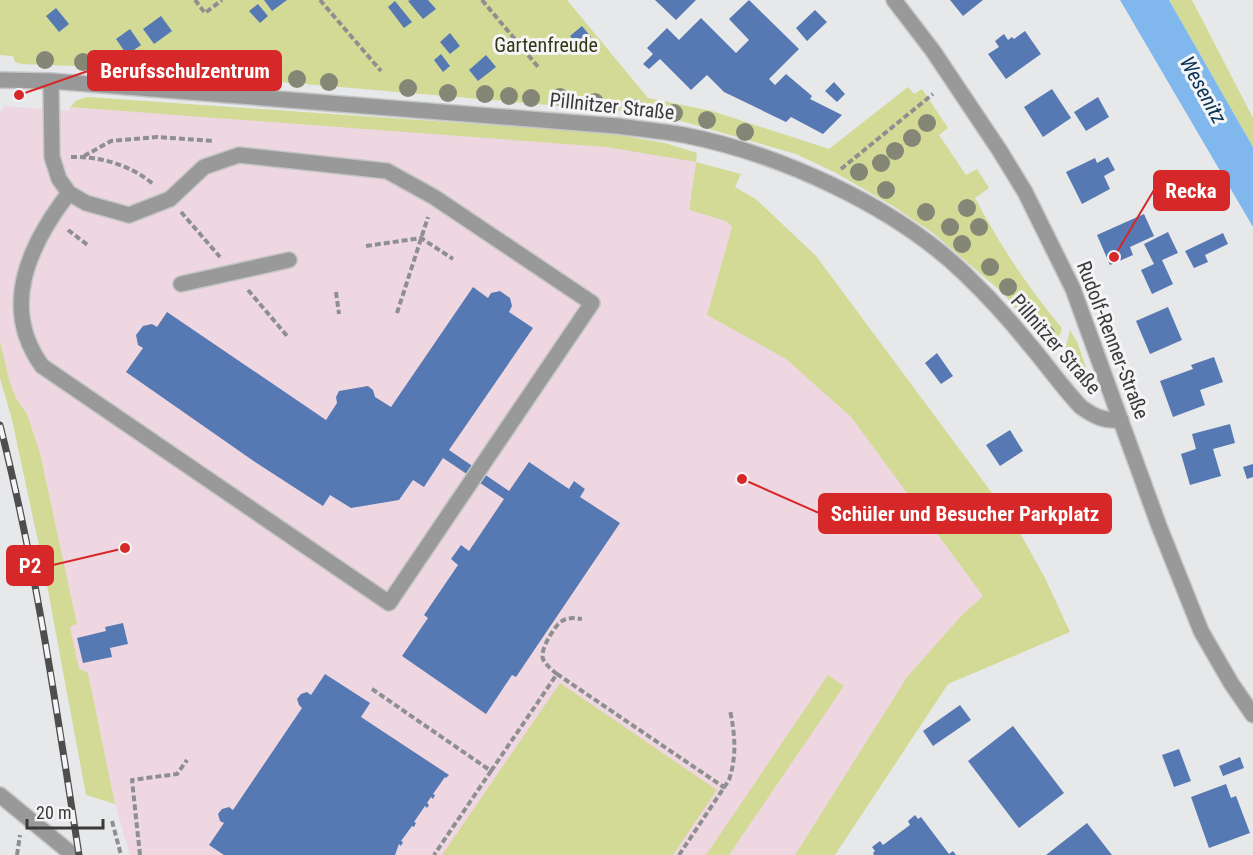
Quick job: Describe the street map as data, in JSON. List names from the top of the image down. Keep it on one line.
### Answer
{"streets":{"street":["Pillnitzer Straße","Rudolf-Renner-Straße"]},"crossings":[["Pillnitzer Straße","Rudolf-Renner-Straße"]],"water":["Wesenitz"],"parks":["Gartenfreude"],"places":["Berufsschulzentrum","Recka","Schüler und Besucher Parkplatz","P2"],"scale_bar":"20 m"}
